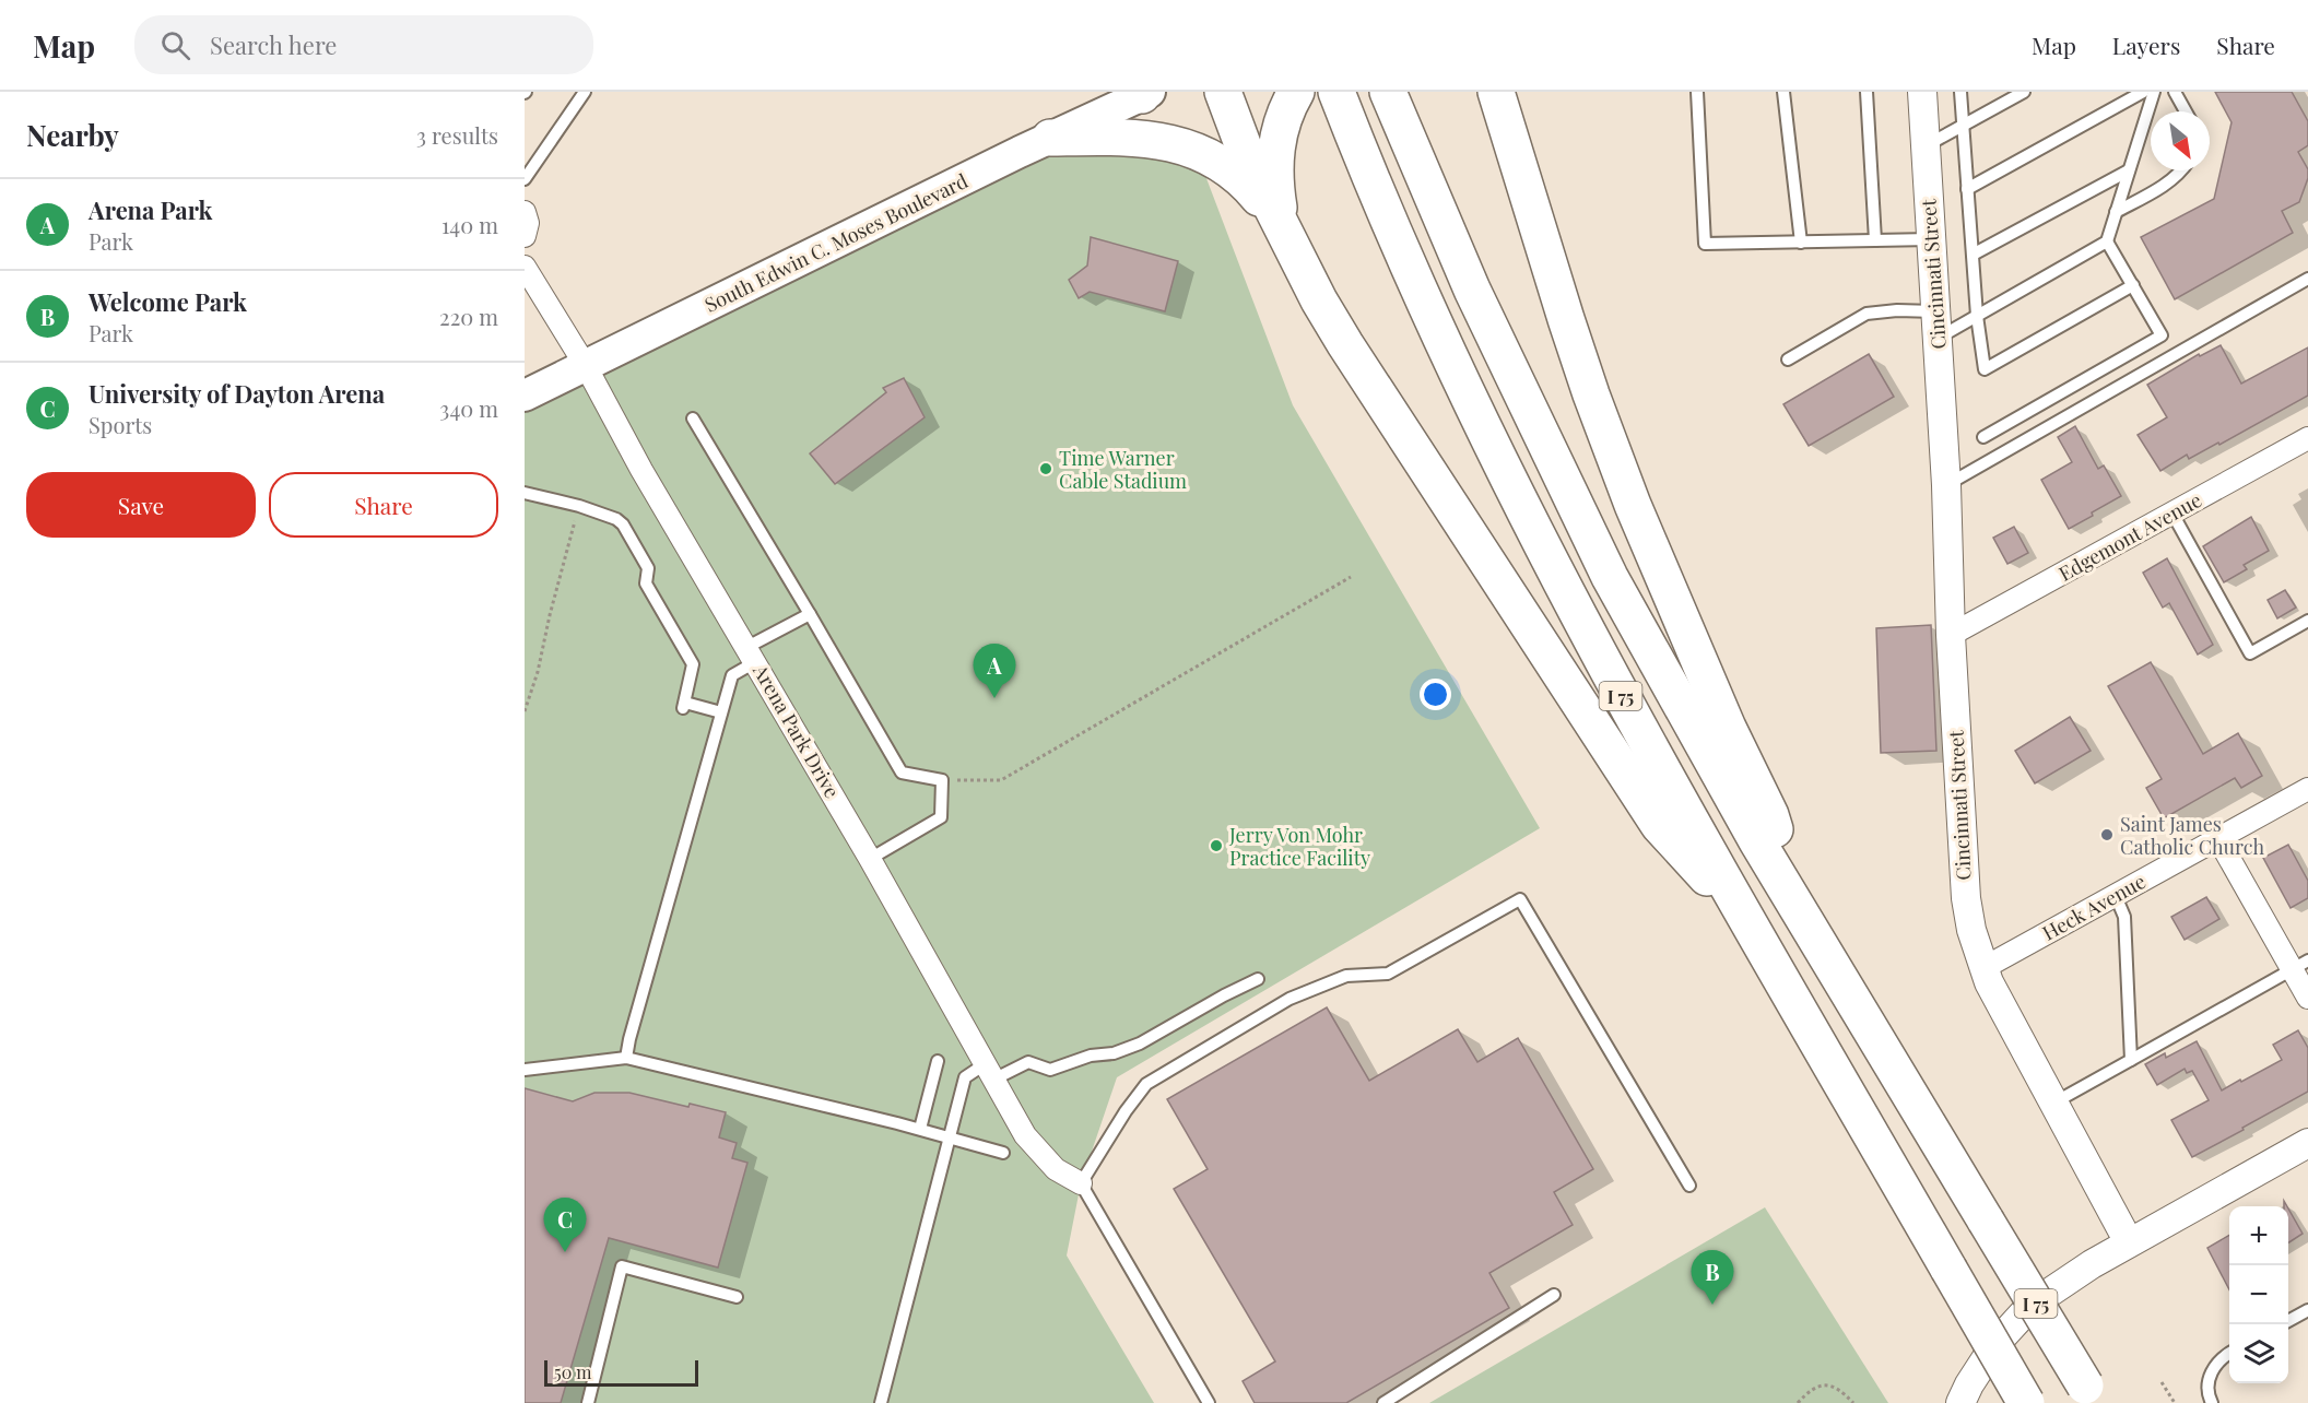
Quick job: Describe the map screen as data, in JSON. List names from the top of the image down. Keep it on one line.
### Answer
{"streets":{"highway":["I 75"],"main road":["South Edwin C. Moses Boulevard"],"street":["Cincinnati Street","Edgemont Avenue","Arena Park Drive","Heck Avenue"]},"crossings":[["South Edwin C. Moses Boulevard","Arena Park Drive"],["Cincinnati Street","Edgemont Avenue"],["Cincinnati Street","Heck Avenue"]],"places":["Time Warner Cable Stadium","Saint James Catholic Church","Jerry Von Mohr Practice Facility"],"scale_bar":"50 m","north":"bottom right","page":{"header":"Map","search":"Search here","nav":["Map","Layers","Share"],"heading":["Nearby","3 results"],"list":[{"mark":"A","name":"Arena Park","note":"Park","value":"140 m"},{"mark":"B","name":"Welcome Park","note":"Park","value":"220 m"},{"mark":"C","name":"University of Dayton Arena","note":"Sports","value":"340 m"}],"buttons":["Save","Share"],"pins":["A","C","B"],"map_buttons":["+","−"],"scale":"50 m"}}
